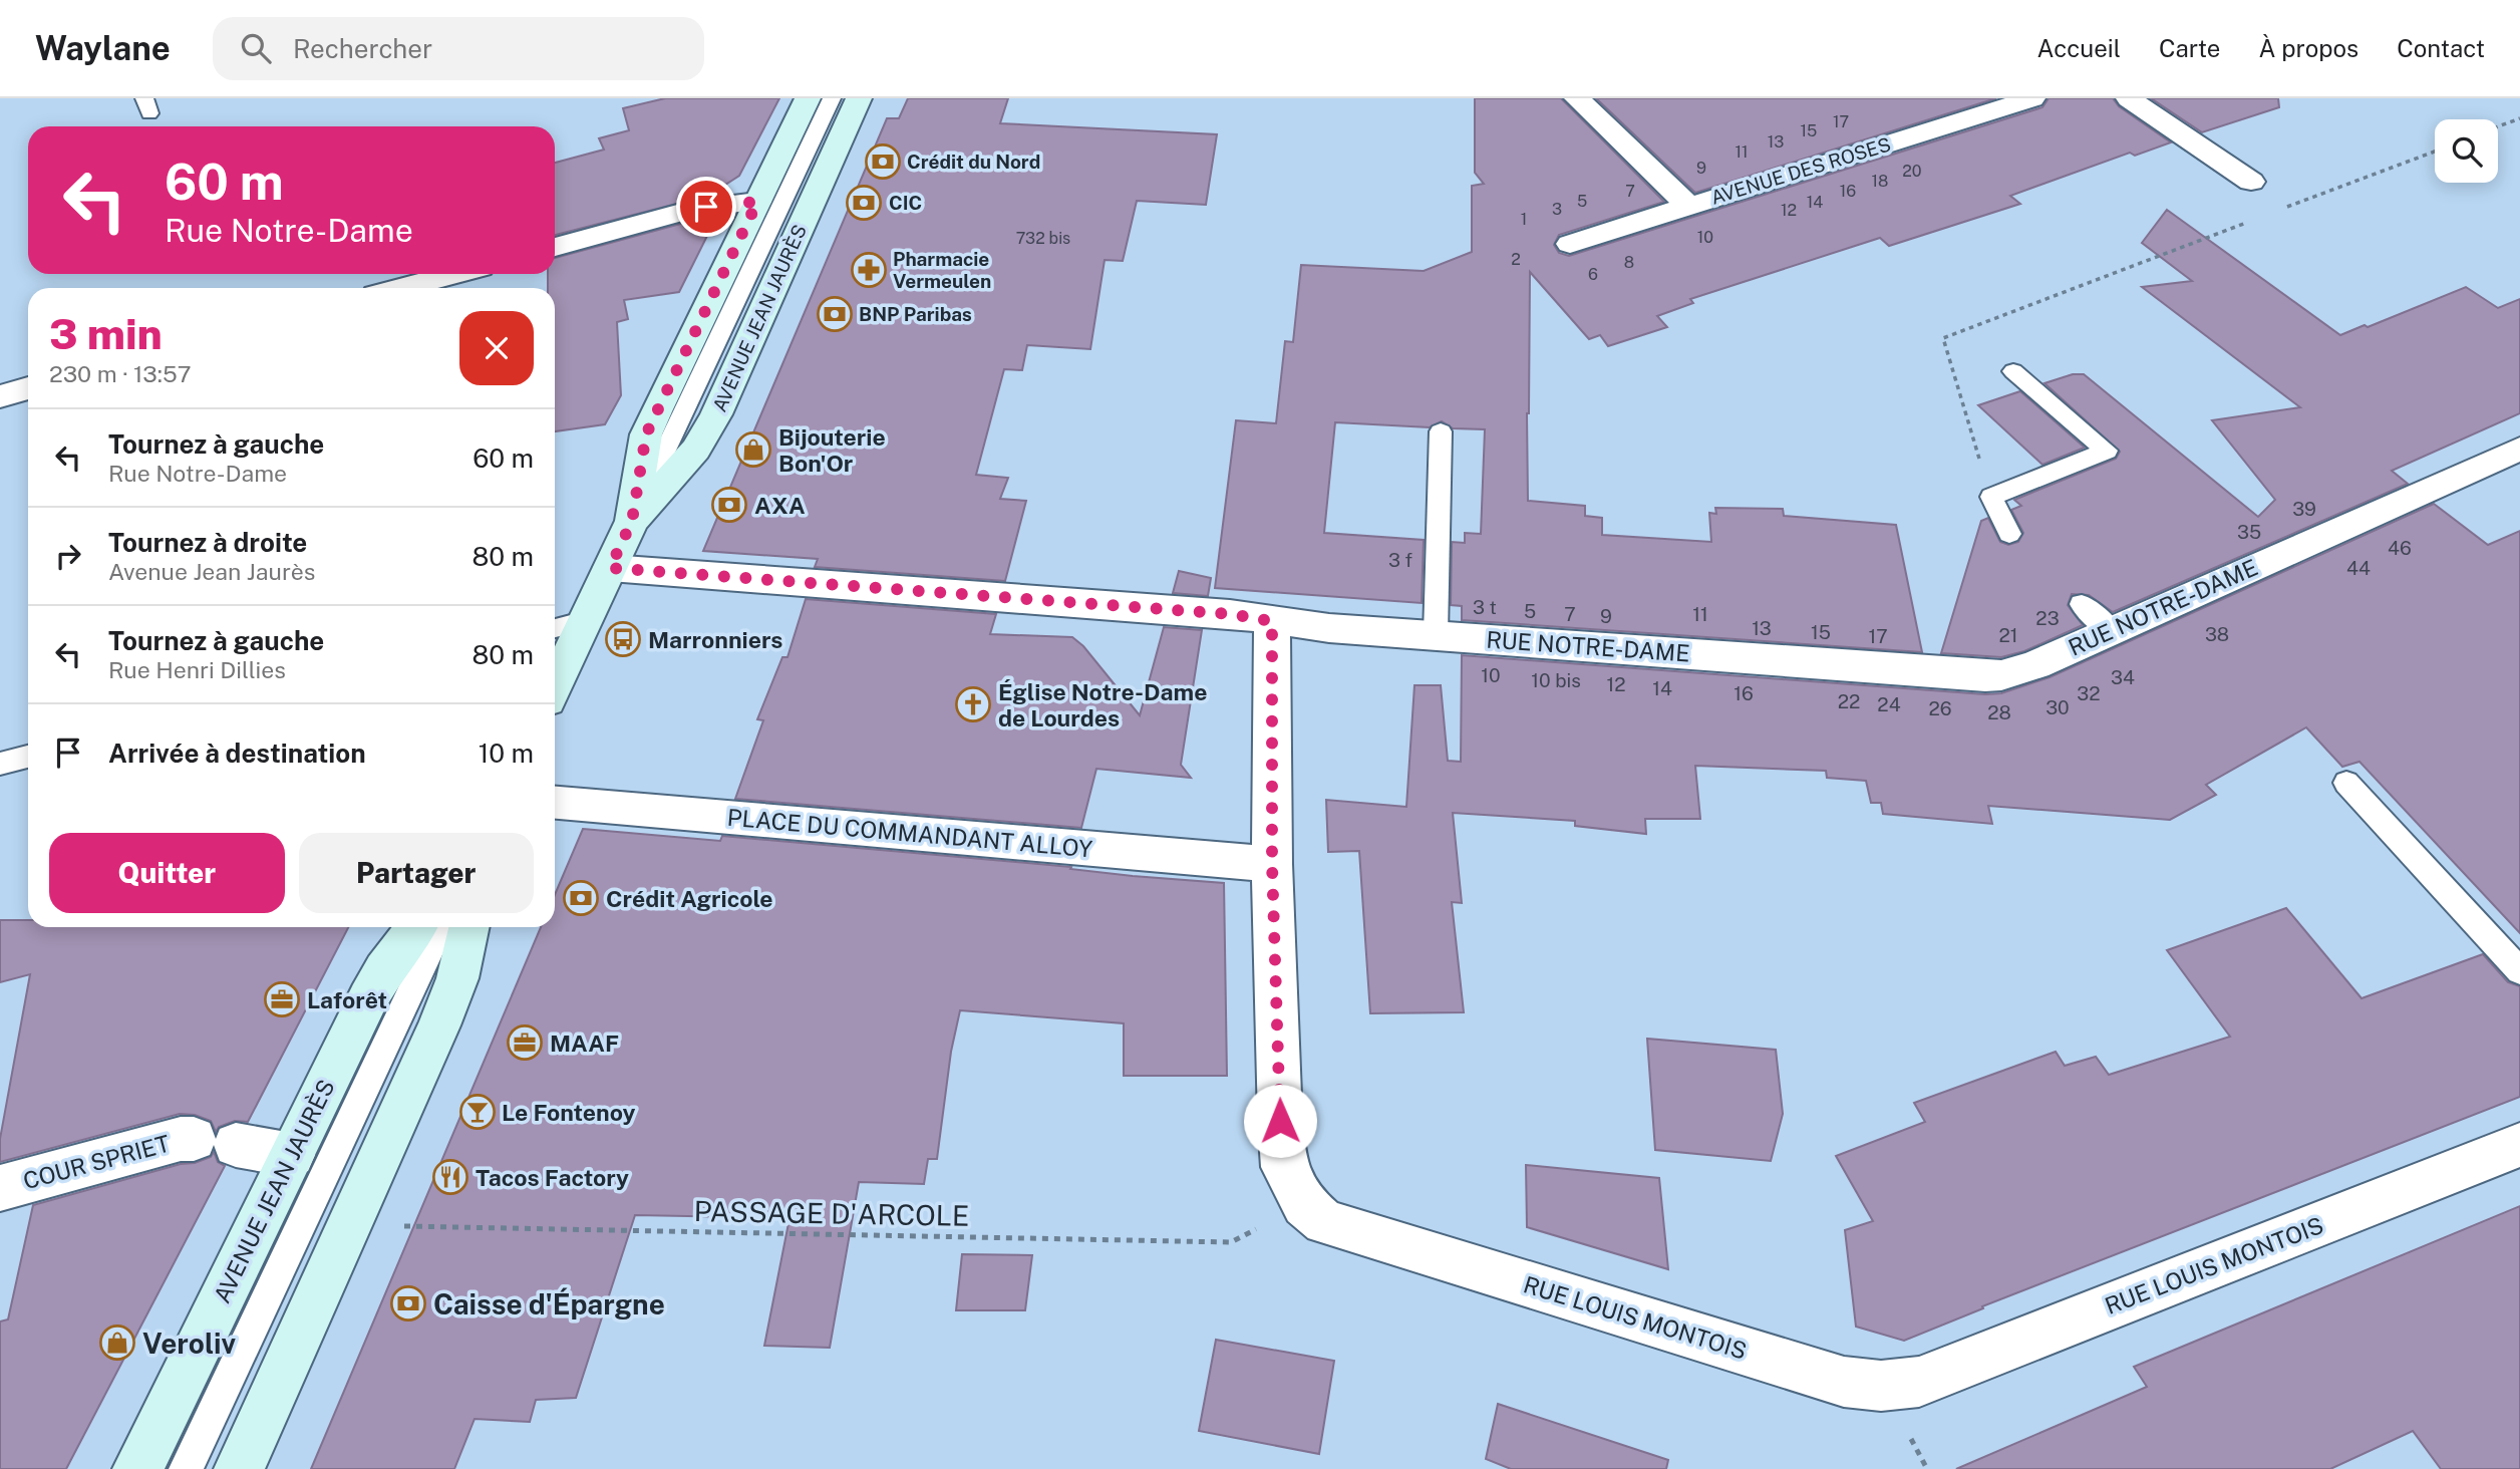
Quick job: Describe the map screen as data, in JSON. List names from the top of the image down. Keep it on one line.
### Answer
{"streets":{"main road":["AVENUE JEAN JAURÈS"],"street":["AVENUE DES ROSES","RUE NOTRE-DAME","PLACE DU COMMANDANT ALLOY","COUR SPRIET","RUE LOUIS MONTOIS"],"path":["PASSAGE D'ARCOLE"]},"crossings":[["AVENUE JEAN JAURÈS","RUE NOTRE-DAME"],["AVENUE JEAN JAURÈS","COUR SPRIET"],["RUE NOTRE-DAME","RUE LOUIS MONTOIS"],["PLACE DU COMMANDANT ALLOY","RUE LOUIS MONTOIS"],["PASSAGE D'ARCOLE","RUE LOUIS MONTOIS"]],"places":{"bank":["Crédit du Nord","CIC","BNP Paribas","AXA","Crédit Agricole","Caisse d'Épargne"],"pharmacy":["Pharmacie Vermeulen"],"shop":["Bijouterie Bon'Or","Veroliv"],"bus stop":["Marronniers"],"church":["Église Notre-Dame de Lourdes"],"office":["Laforêt","MAAF"],"bar":["Le Fontenoy"],"restaurant":["Tacos Factory"]},"house_numbers":["17","15","13","11","9","20","18","7","16","5","14","3","12","1","10","732 bis","2","8","6","39","35","46","3 f","44","3 t","5","7","11","9","23","13","15","38","21","17","10","34","10 bis","12","14","16","32","22","24","30","26","28"],"page":{"header":"Waylane","search":"Rechercher","nav":["Accueil","Carte","À propos","Contact"],"turn":["60 m","Rue Notre-Dame"],"heading":["3 min","230 m · 13:57"],"list":[{"name":"Tournez à gauche","note":"Rue Notre-Dame","value":"60 m"},{"name":"Tournez à droite","note":"Avenue Jean Jaurès","value":"80 m"},{"name":"Tournez à gauche","note":"Rue Henri Dillies","value":"80 m"},{"name":"Arrivée à destination","value":"10 m"}],"buttons":["Quitter","Partager"]}}
